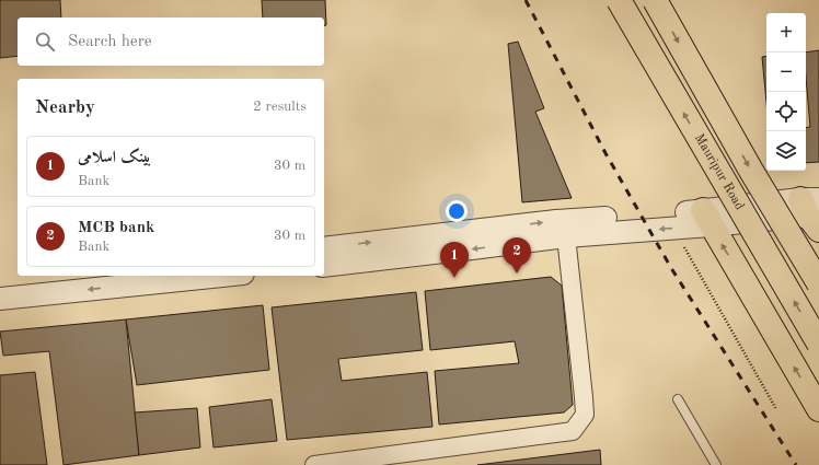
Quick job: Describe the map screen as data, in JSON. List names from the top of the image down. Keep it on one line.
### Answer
{"streets":{"highway":["Mauripur Road"]},"page":{"map_buttons":["+","−"],"search":"Search here","heading":["Nearby","2 results"],"list":[{"mark":"1","name":"بینک اسلامی","note":"Bank","value":"30 m"},{"mark":"2","name":"MCB bank","note":"Bank","value":"30 m"}],"pins":["2","1"]}}
